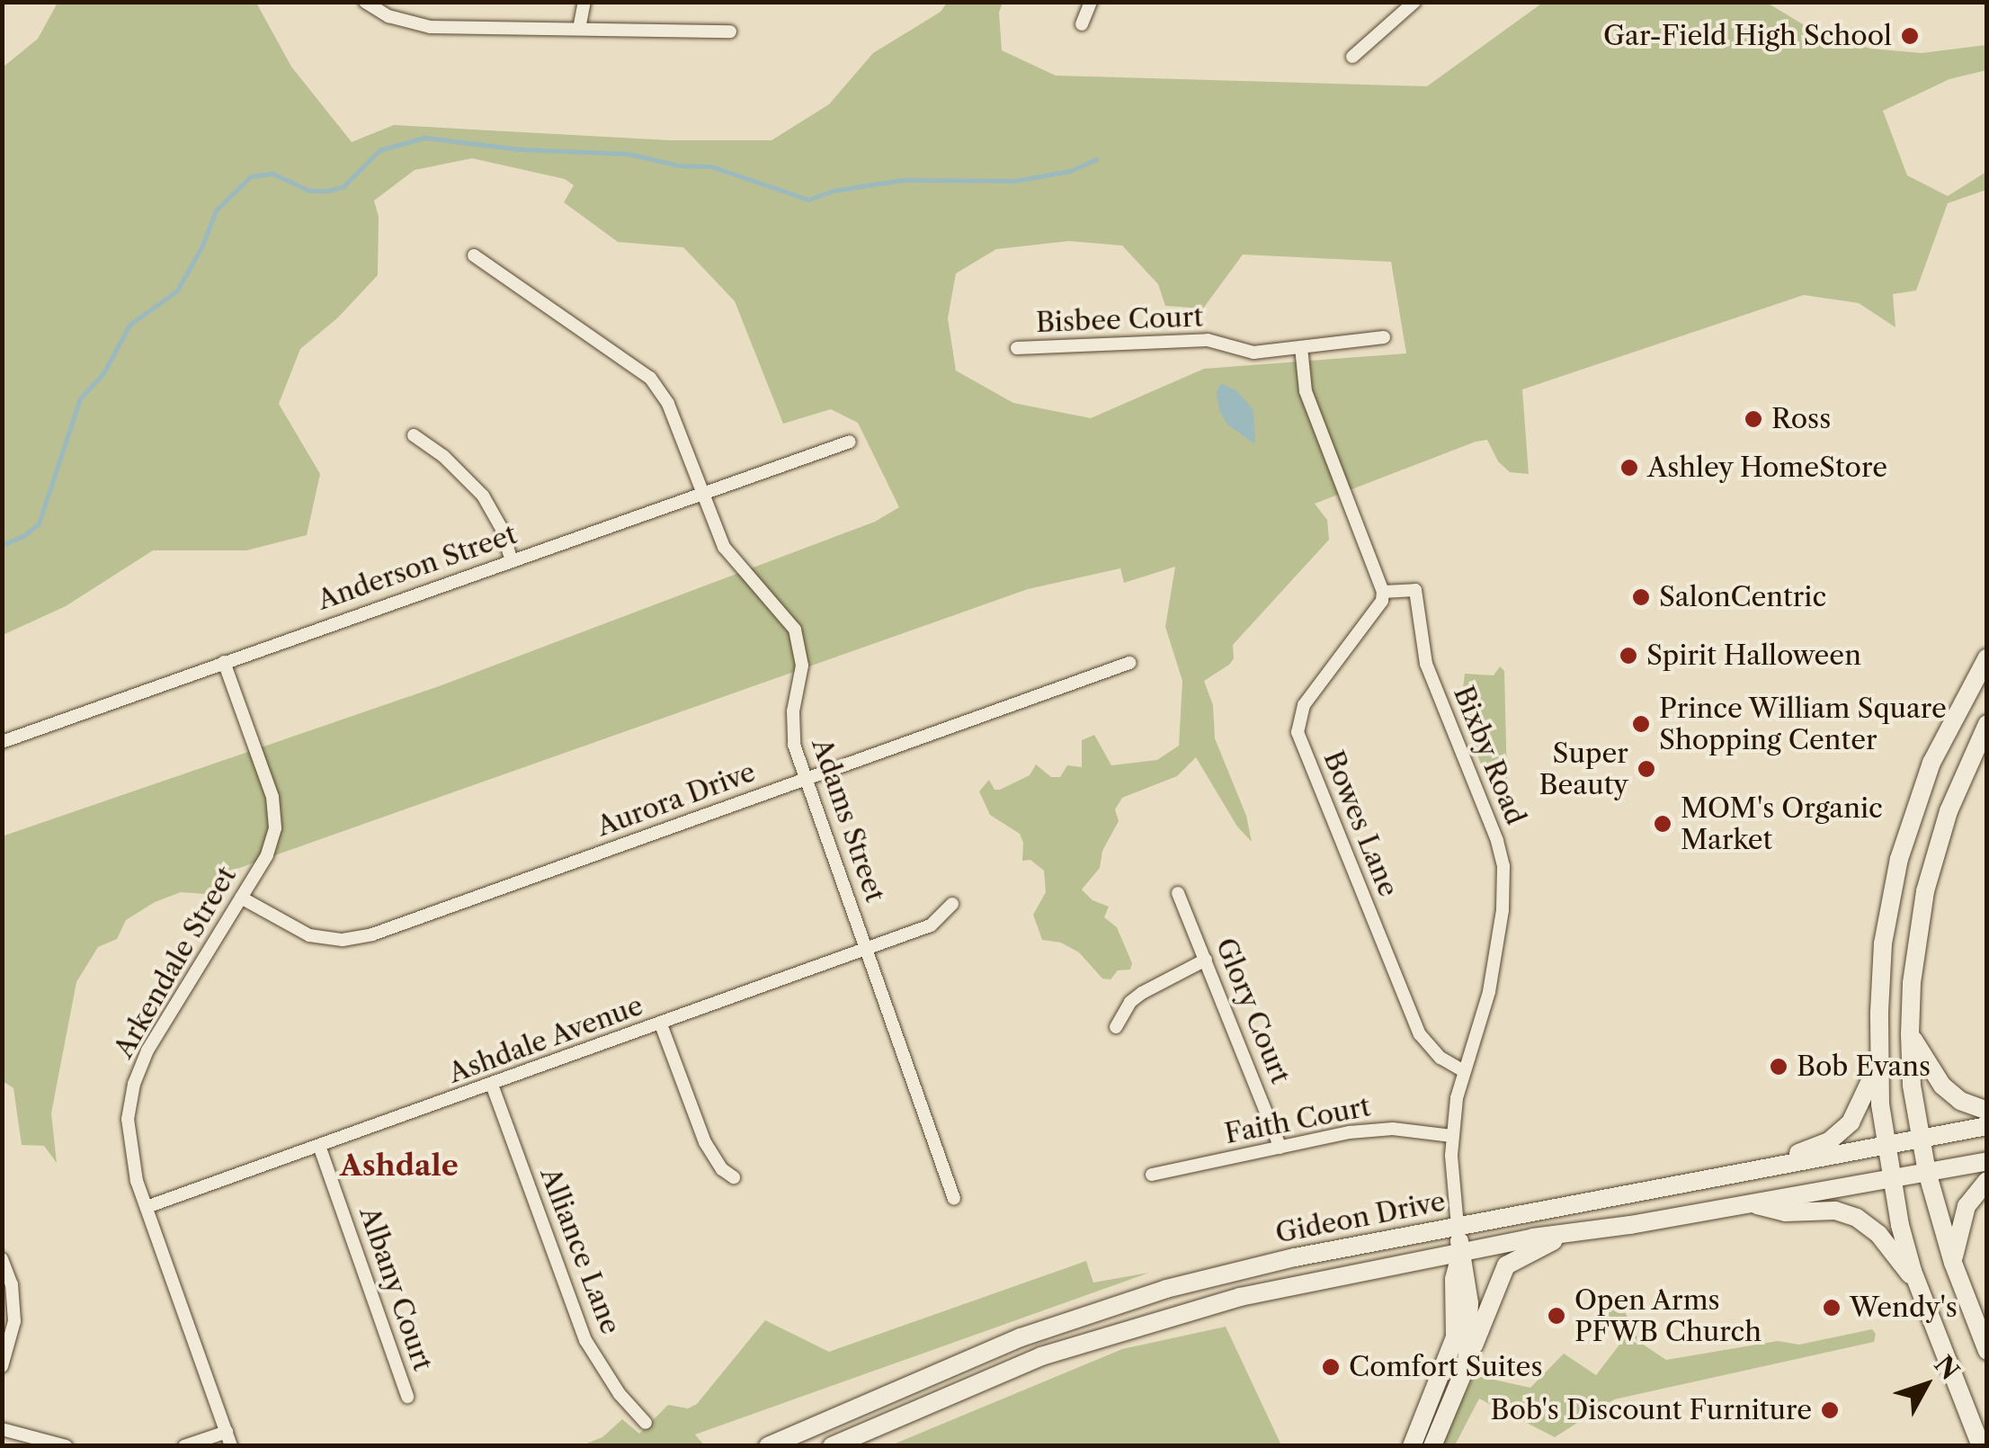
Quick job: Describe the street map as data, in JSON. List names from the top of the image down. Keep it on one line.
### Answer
{"streets":{"main road":["Gideon Drive"],"street":["Bisbee Court","Anderson Street","Bixby Road","Aurora Drive","Adams Street","Bowes Lane","Arkendale Street","Glory Court","Ashdale Avenue","Faith Court","Alliance Lane","Albany Court"]},"crossings":[["Anderson Street","Adams Street"],["Anderson Street","Arkendale Street"],["Bixby Road","Bowes Lane"],["Bixby Road","Faith Court"],["Bixby Road","Gideon Drive"],["Aurora Drive","Adams Street"],["Aurora Drive","Arkendale Street"],["Adams Street","Ashdale Avenue"],["Arkendale Street","Ashdale Avenue"],["Glory Court","Faith Court"],["Ashdale Avenue","Alliance Lane"],["Ashdale Avenue","Albany Court"]],"districts":["Ashdale"],"places":["Gar-Field High School","Ross","Ashley HomeStore","SalonCentric","Spirit Halloween","Prince William Square Shopping Center","Super Beauty","MOM's Organic Market","Bob Evans","Wendy's","Open Arms PFWB Church","Comfort Suites","Bob's Discount Furniture"],"north":"top right"}
